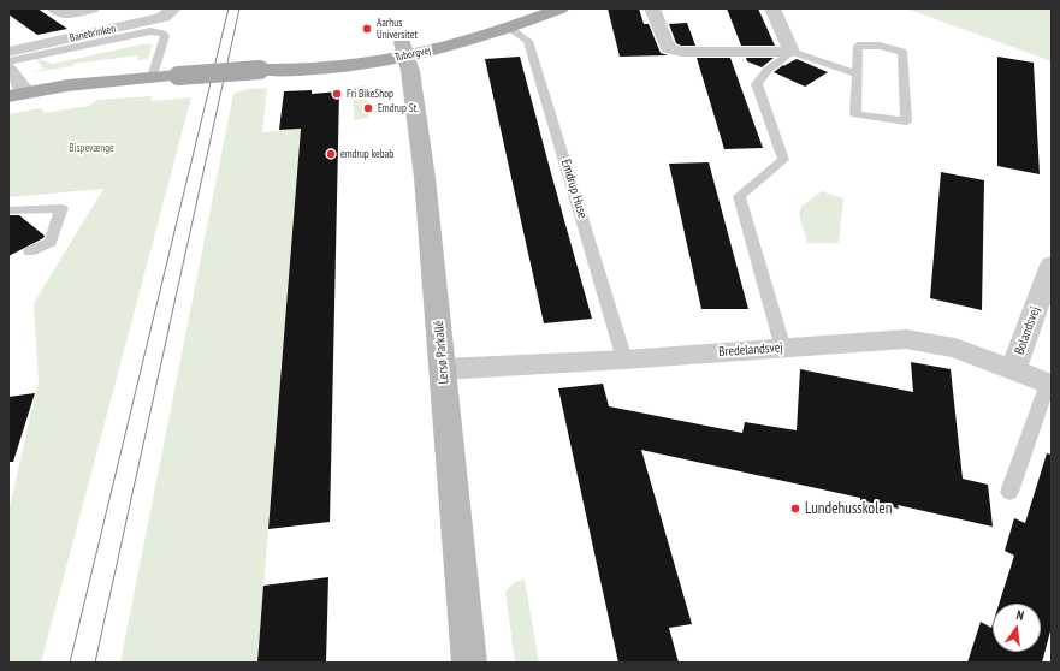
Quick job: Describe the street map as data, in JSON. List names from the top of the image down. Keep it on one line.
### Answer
{"streets":{"main road":["Tuborgvej"],"street":["Banebrinken","Bolandsvej","Bredelandsvej","Lersø Parkallé"],"lane":["Emdrup Huse"]},"crossings":[["Tuborgvej","Emdrup Huse"],["Tuborgvej","Lersø Parkallé"],["Emdrup Huse","Bredelandsvej"],["Bolandsvej","Bredelandsvej"],["Bredelandsvej","Lersø Parkallé"]],"parks":["Bispevænge"],"places":["Aarhus Universitet","Fri BikeShop","Emdrup St.","emdrup kebab","Lundehusskolen"],"north":"top"}
